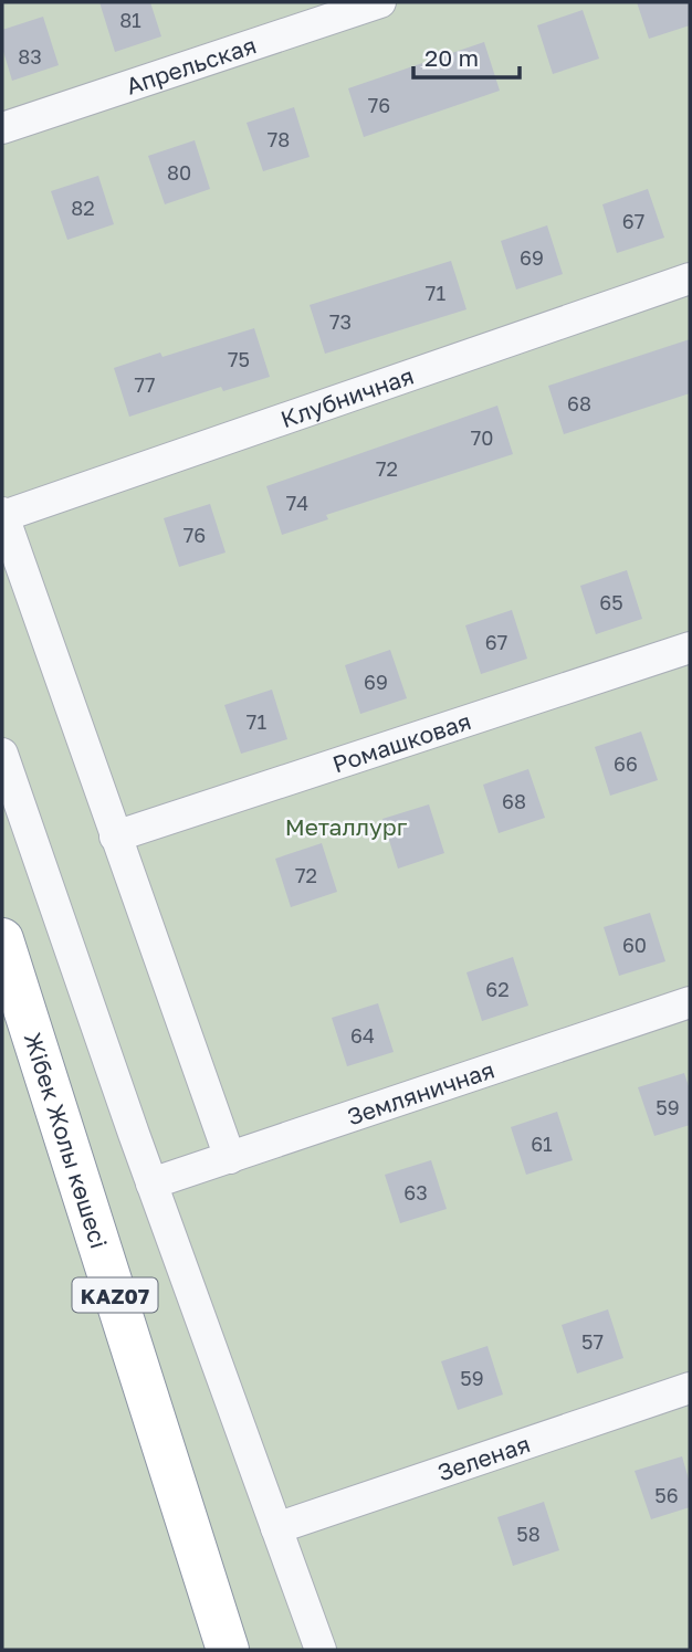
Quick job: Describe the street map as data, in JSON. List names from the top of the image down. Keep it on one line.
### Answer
{"streets":{"highway":["Жібек Жолы көшесі","KAZ07"],"street":["Апрельская","Клубничная","Ромашковая","Земляничная","Зеленая"]},"parks":["Металлург"],"house_numbers":["81","83","76","78","80","82","67","69","71","73","75","77","68","70","72","74","76","65","67","69","71","66","68","72","60","62","64","59","61","63","57","59","56","58"],"scale_bar":"20 m"}
